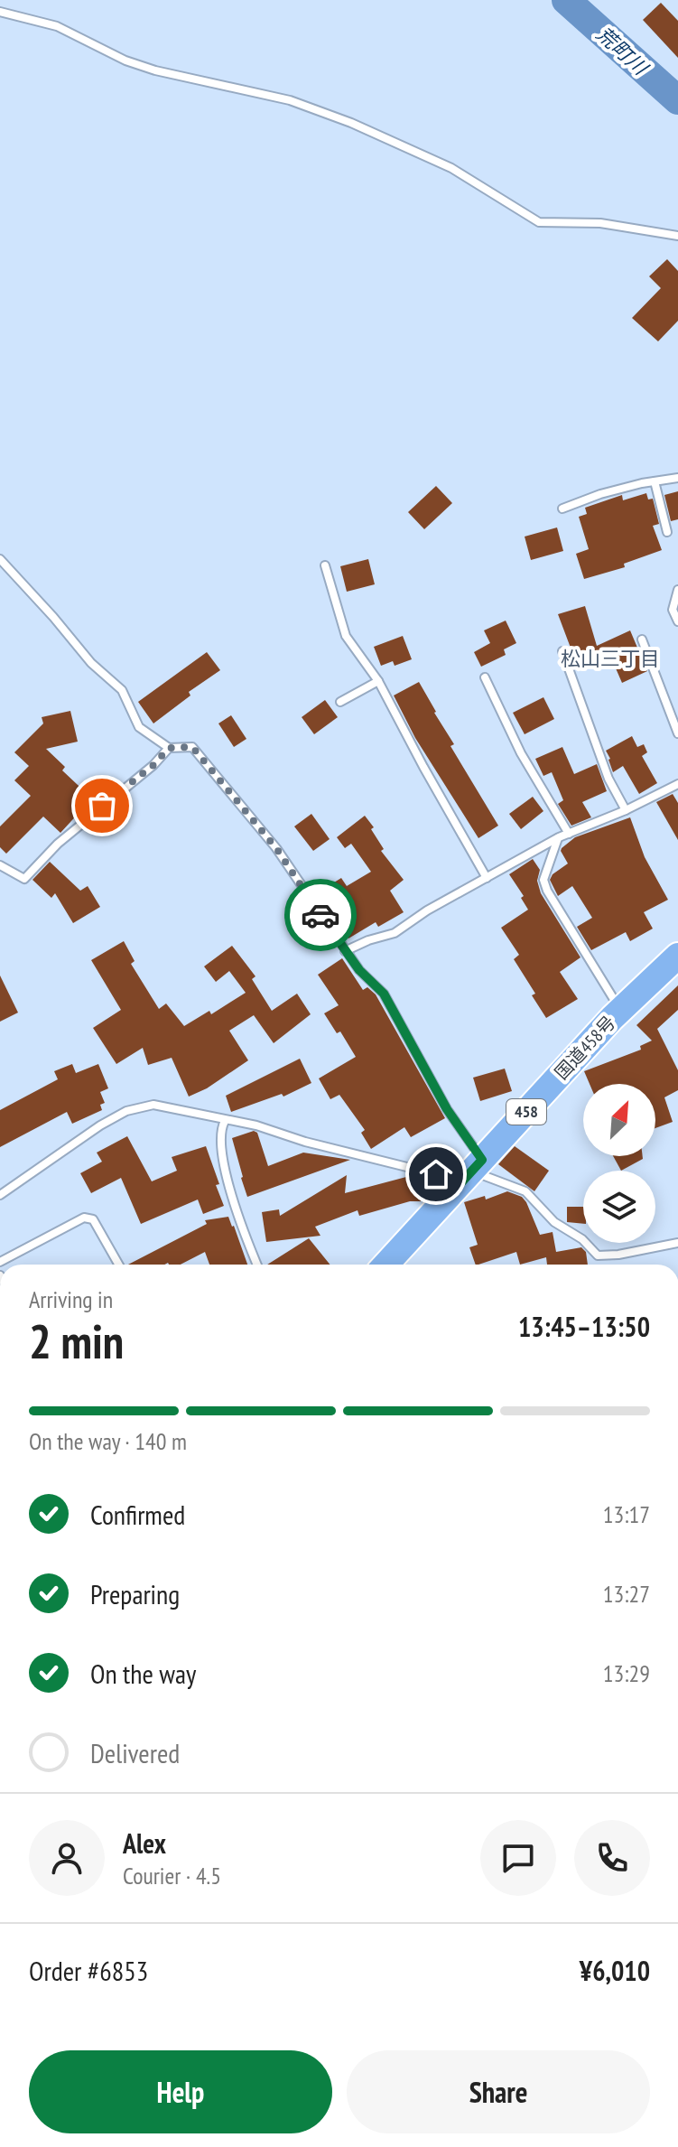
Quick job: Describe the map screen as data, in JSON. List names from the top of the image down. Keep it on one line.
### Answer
{"streets":{"highway":["国道458号","458"]},"districts":["松山三丁目"],"water":["荒町川"],"north":"top right","page":{"heading":["2 min","Arriving in","13:45–13:50"],"panel":["Alex","Courier · 4.5","Order #6853","¥6,010"],"bar":"On the way · 140 m","list":[["Confirmed","13:17"],["Preparing","13:27"],["On the way","13:29"],"Delivered"],"buttons":["Help","Share"]}}
